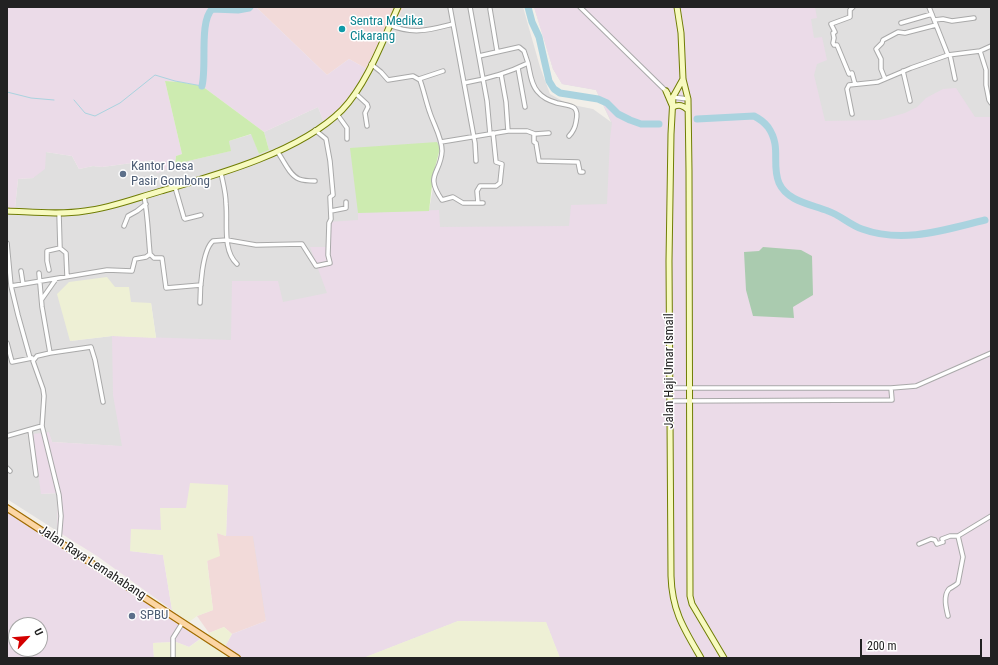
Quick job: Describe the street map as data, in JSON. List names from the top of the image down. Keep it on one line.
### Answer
{"streets":{"main road":["Jalan Haji Umar Ismail","Jalan Raya Lemahabang"]},"places":["Sentra Medika Cikarang","Kantor Desa Pasir Gombong","SPBU"],"scale_bar":"200 m","north":"top right"}
